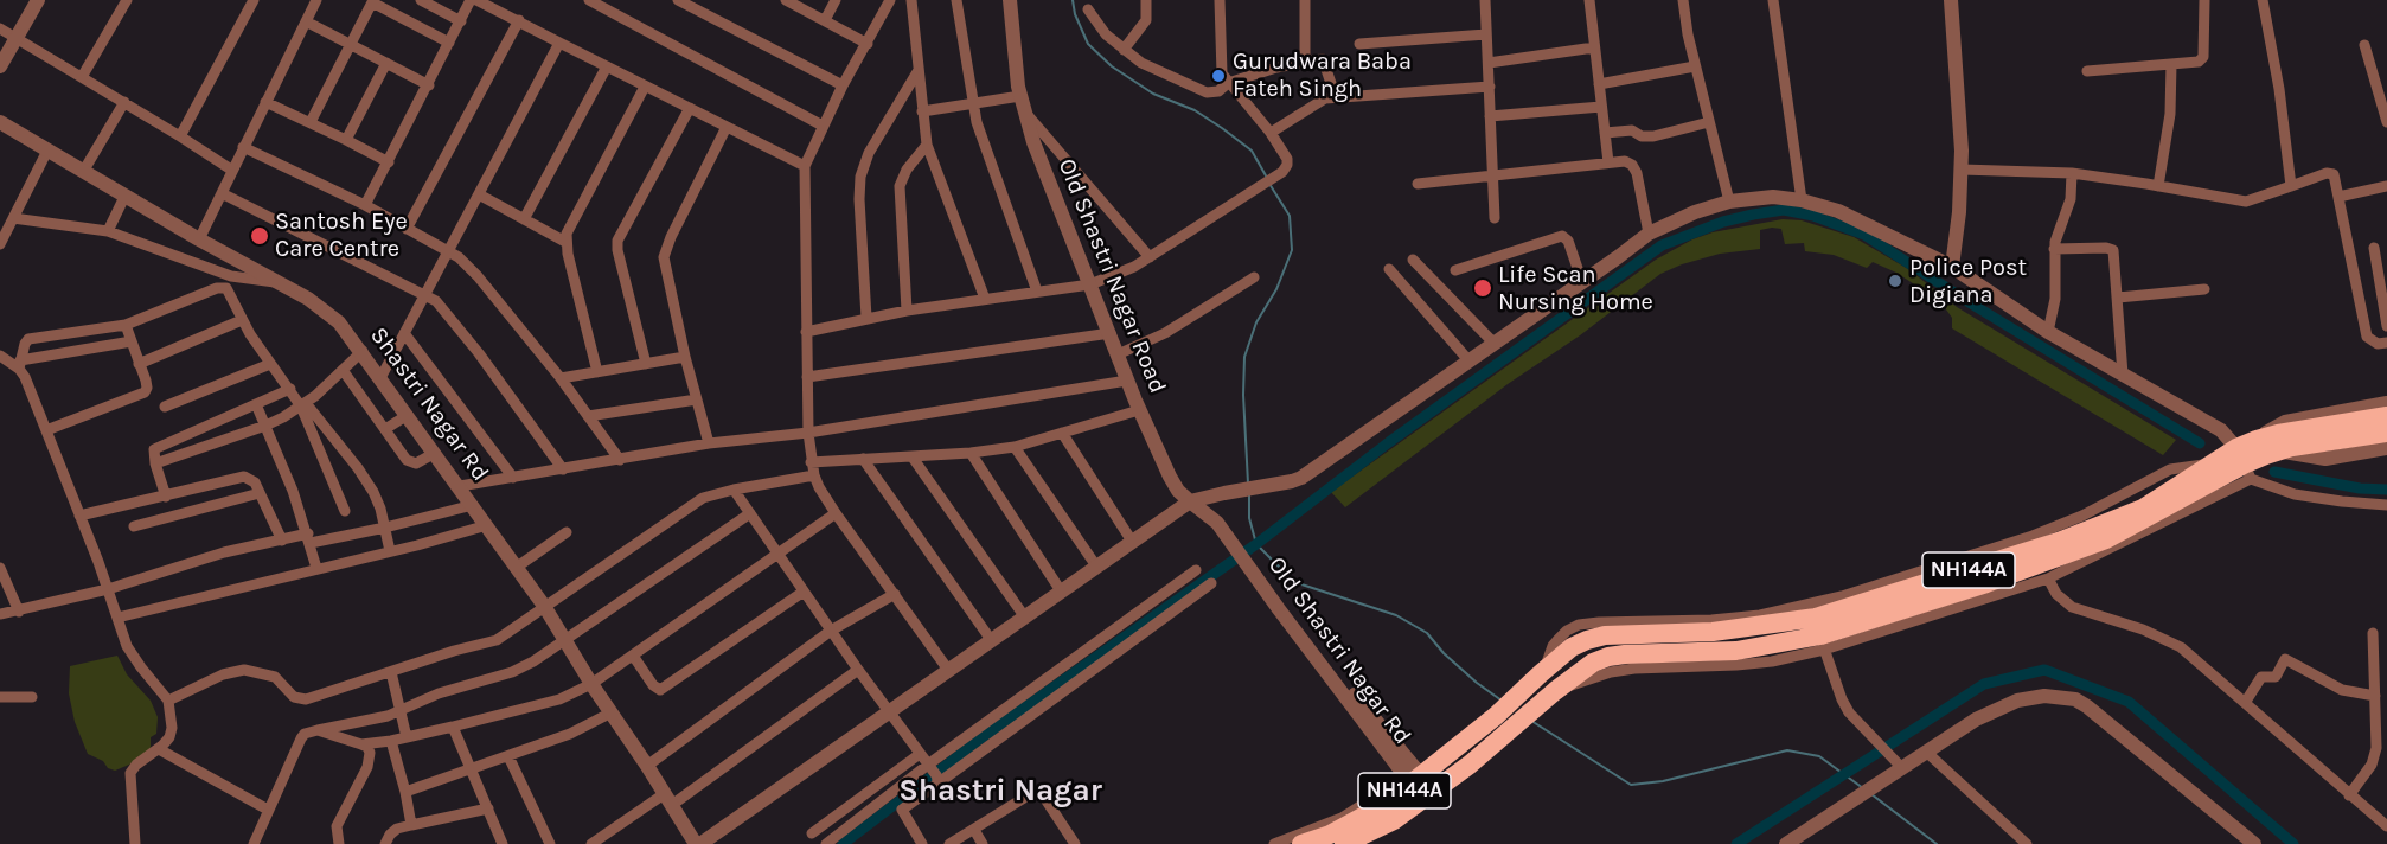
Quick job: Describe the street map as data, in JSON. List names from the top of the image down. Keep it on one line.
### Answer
{"streets":{"highway":["NH144A"],"street":["Old Shastri Nagar Road","Shastri Nagar Rd","Old Shastri Nagar Rd"]},"crossings":[["Old Shastri Nagar Road","Old Shastri Nagar Rd"],["NH144A","Old Shastri Nagar Rd"]],"districts":["Shastri Nagar"],"places":["Gurudwara Baba Fateh Singh","Santosh Eye Care Centre","Police Post Digiana","Life Scan Nursing Home"]}
